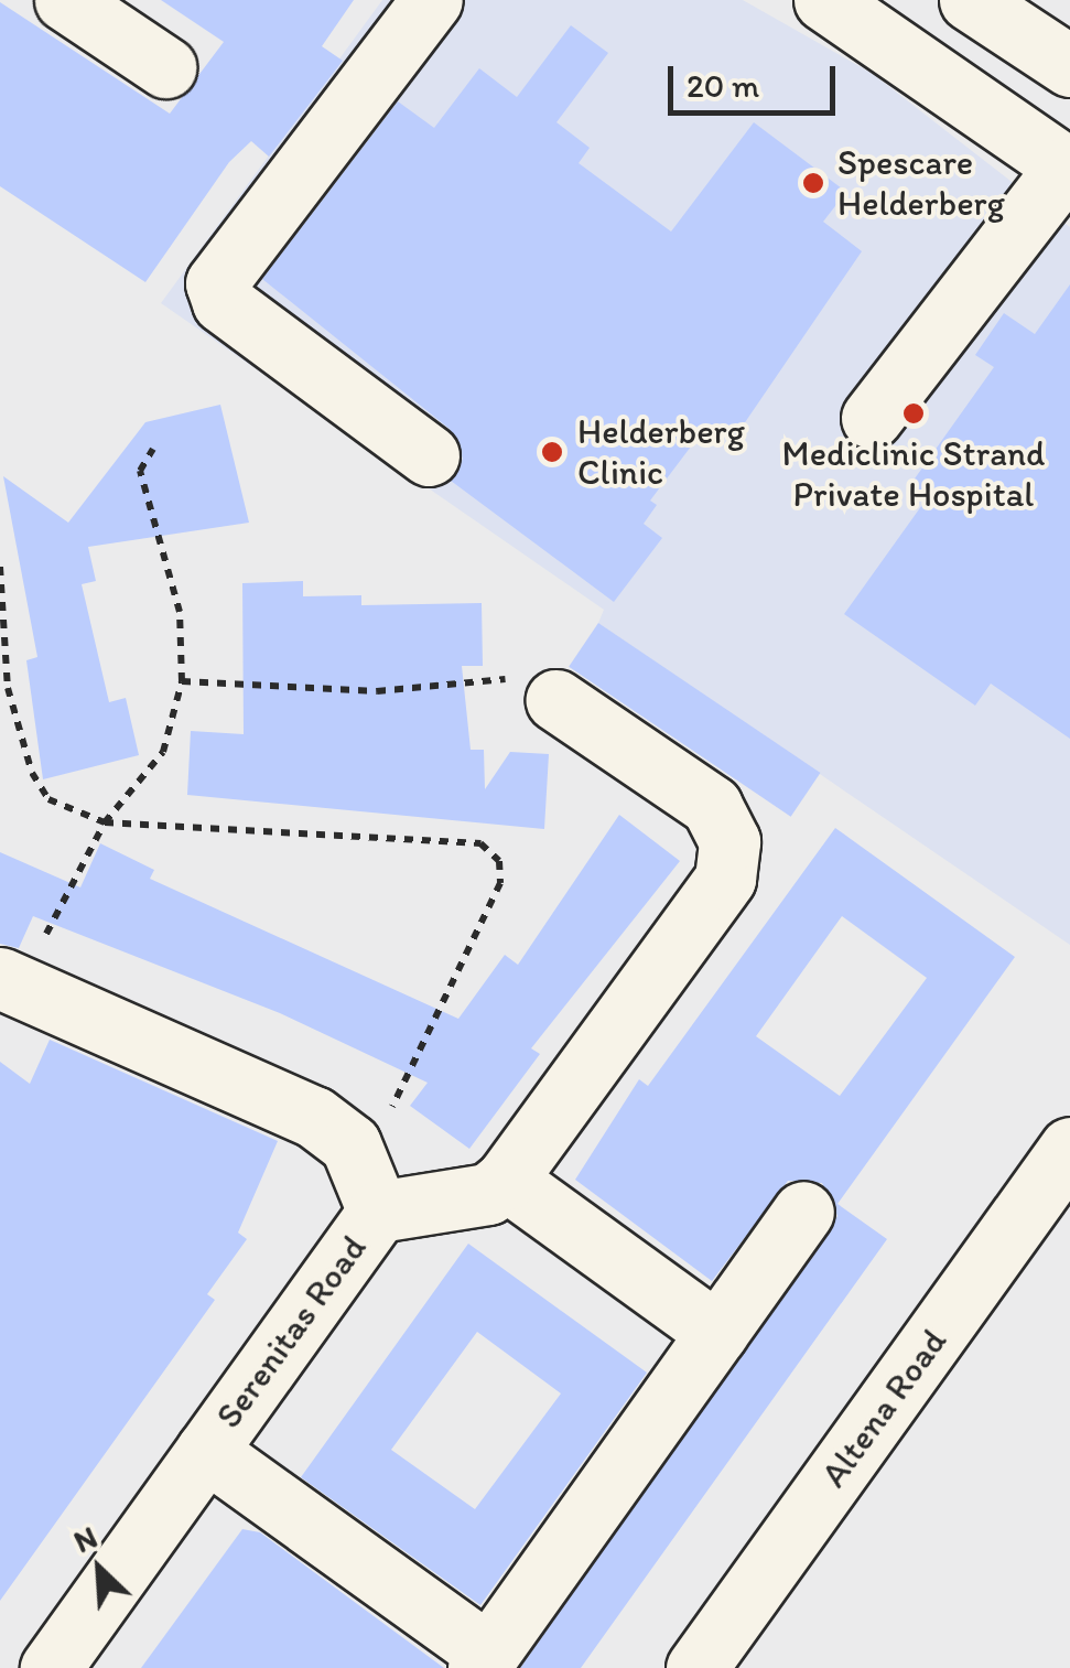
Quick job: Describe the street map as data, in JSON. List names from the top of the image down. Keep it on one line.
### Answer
{"streets":{"street":["Serenitas Road","Altena Road"]},"places":["Spescare Helderberg","Mediclinic Strand Private Hospital","Helderberg Clinic"],"scale_bar":"20 m","north":"top left"}
